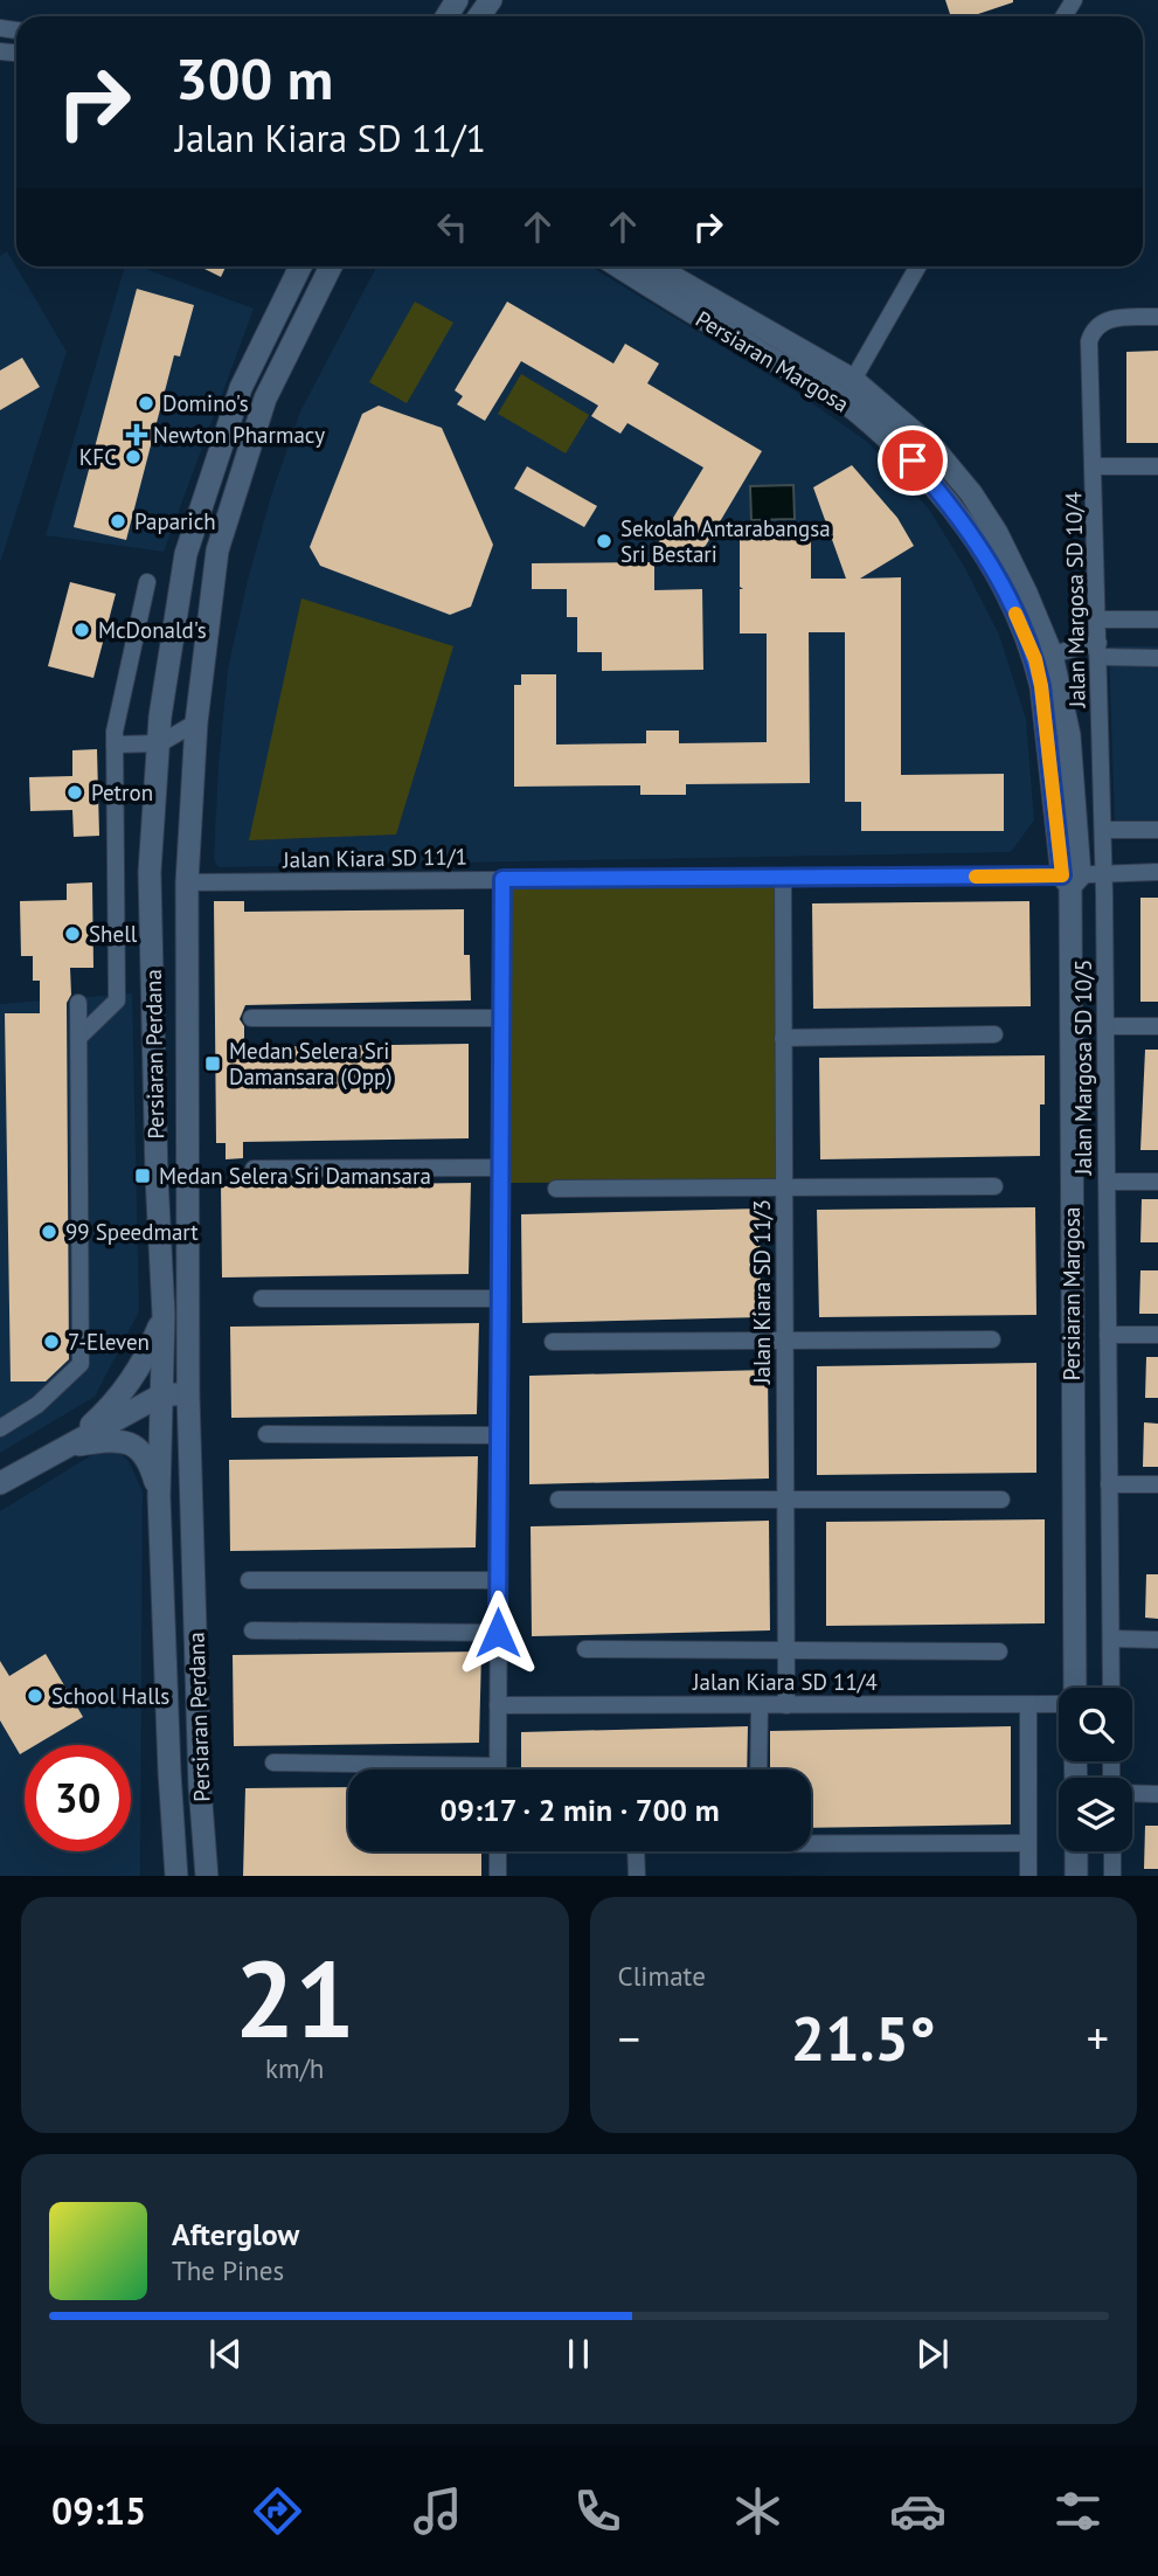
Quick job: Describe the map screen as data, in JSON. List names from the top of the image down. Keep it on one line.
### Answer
{"streets":{"main road":["Persiaran Margosa","Persiaran Perdana"],"street":["Jalan Margosa SD 10/4","Jalan Kiara SD 11/1","Jalan Margosa SD 10/5","Jalan Kiara SD 11/3","Jalan Kiara SD 11/4"]},"crossings":[["Persiaran Margosa","Jalan Kiara SD 11/1"],["Jalan Margosa SD 10/4","Jalan Kiara SD 11/1"],["Jalan Margosa SD 10/4","Jalan Margosa SD 10/5"],["Jalan Kiara SD 11/1","Persiaran Perdana"],["Jalan Kiara SD 11/1","Jalan Margosa SD 10/5"],["Jalan Kiara SD 11/1","Jalan Kiara SD 11/3"],["Jalan Kiara SD 11/3","Jalan Kiara SD 11/4"]],"places":{"other":["Domino's","KFC","Paparich","Sekolah Antarabangsa Sri Bestari","McDonald's","Petron","Shell","99 Speedmart","7-Eleven","School Halls"],"health":["Newton Pharmacy"],"transit":["Medan Selera Sri Damansara (Opp)","Medan Selera Sri Damansara"]},"page":{"turn":["300 m","Jalan Kiara SD 11/1"],"limit":"30","trip":"09:17 · 2 min · 700 m","tile":[["21","km/h"],"Climate"],"heat":["−","21.5°","+"],"song":["Afterglow","The Pines"],"tabs":"09:15"}}
